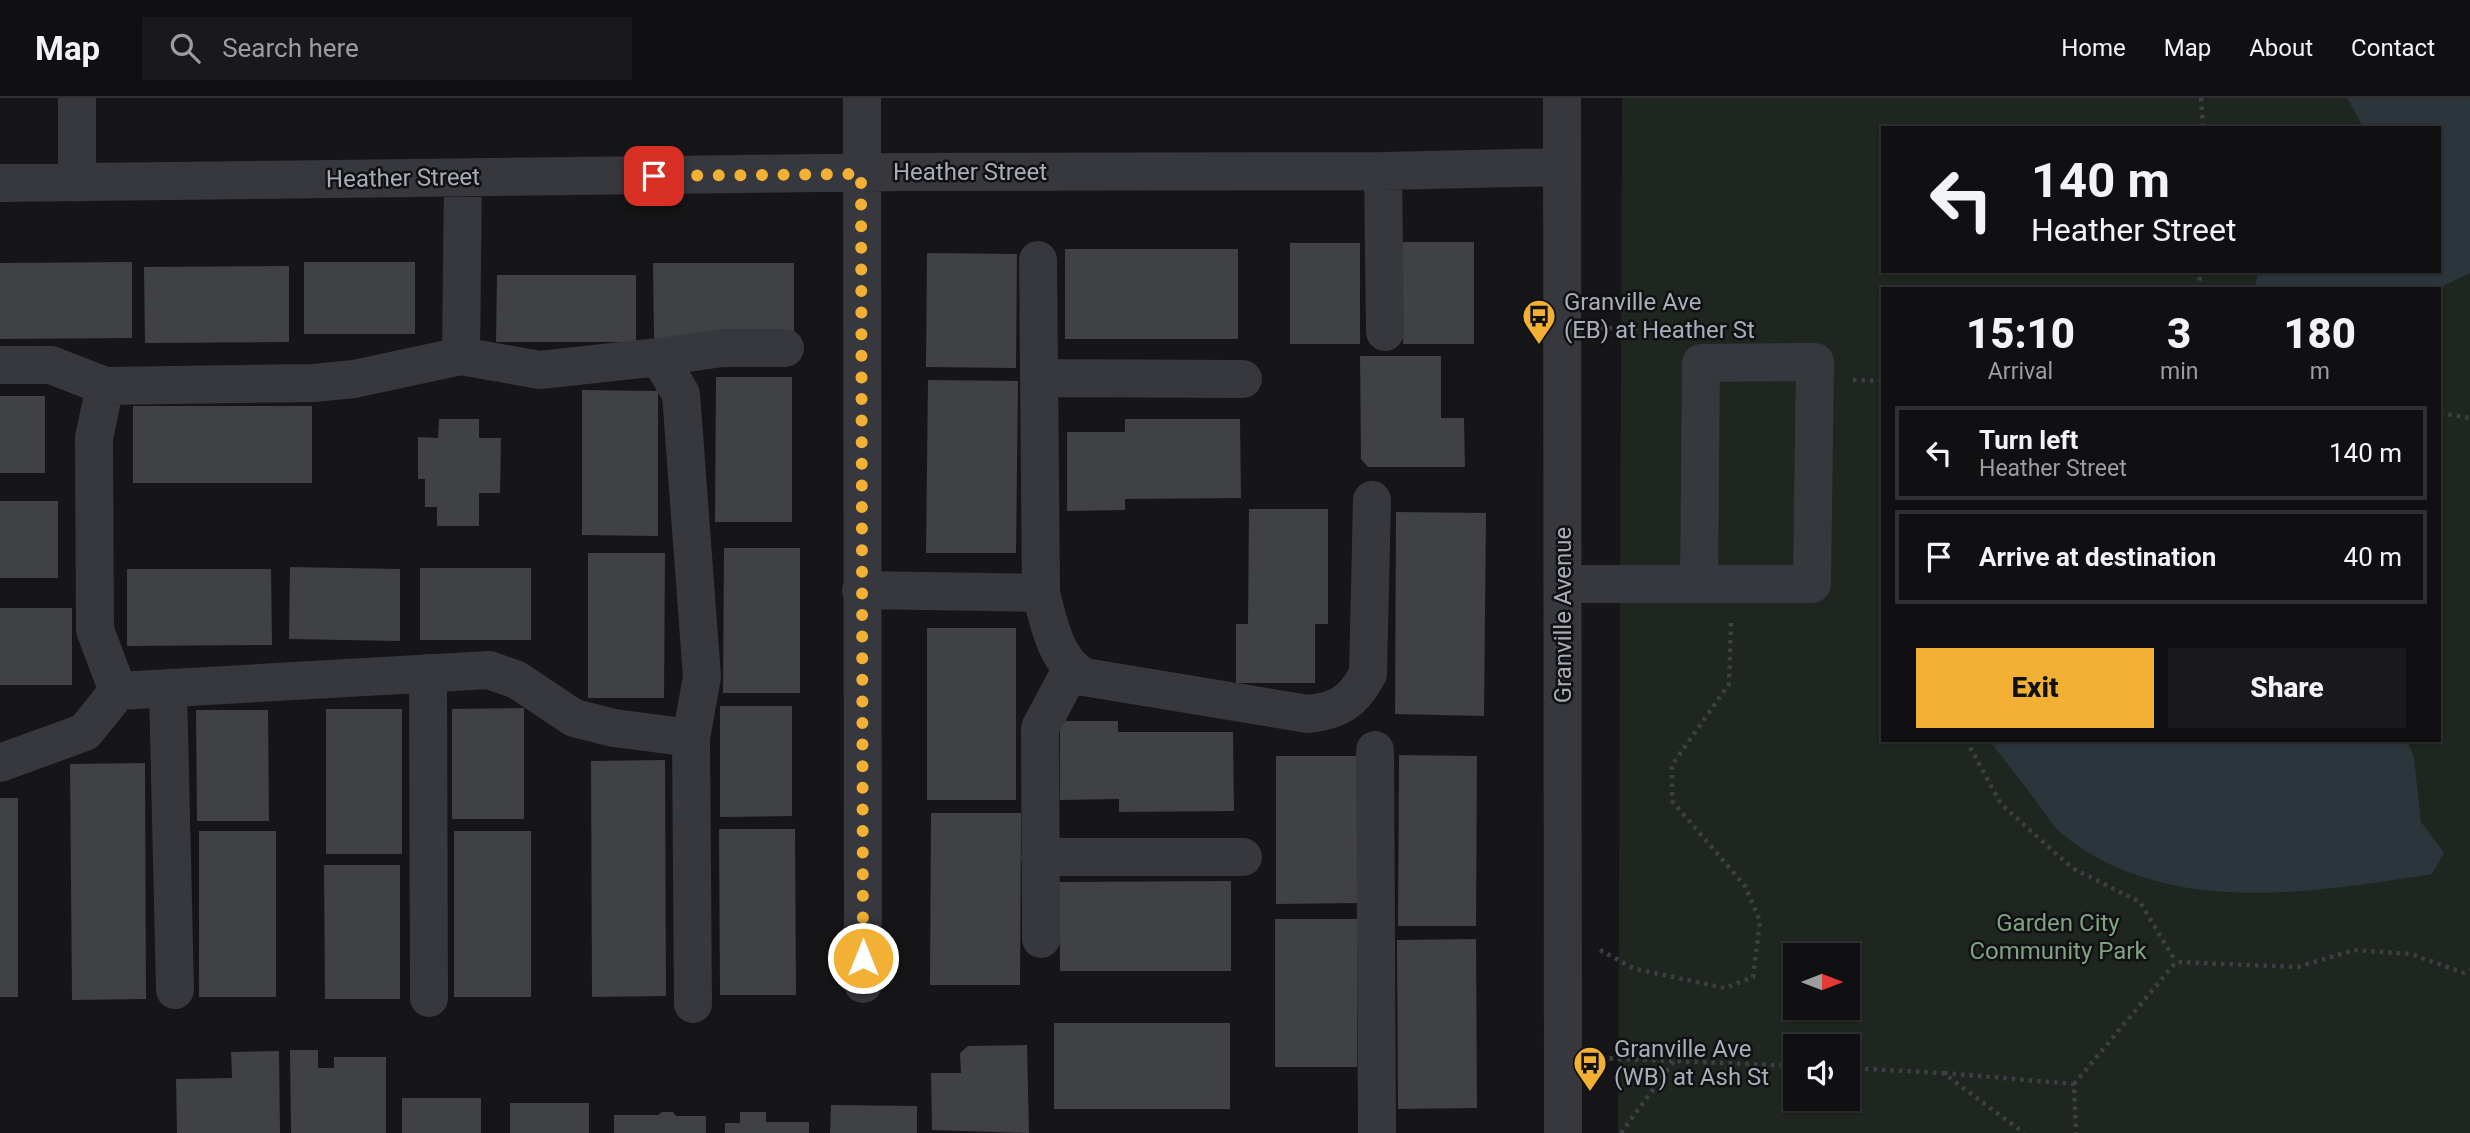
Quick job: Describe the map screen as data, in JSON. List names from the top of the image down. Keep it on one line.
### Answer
{"streets":{"street":["Heather Street","Granville Avenue"]},"crossings":[["Heather Street","Granville Avenue"]],"parks":["Garden City Community Park"],"places":{"bus stop":["Granville Ave (EB) at Heather St","Granville Ave (WB) at Ash St"]},"north":"right","page":{"header":"Map","search":"Search here","nav":["Home","Map","About","Contact"],"turn":["140 m","Heather Street"],"eta":["15:10","Arrival","3","min","180","m"],"list":[{"name":"Turn left","note":"Heather Street","value":"140 m"},{"name":"Arrive at destination","value":"40 m"}],"buttons":["Exit","Share"]}}
